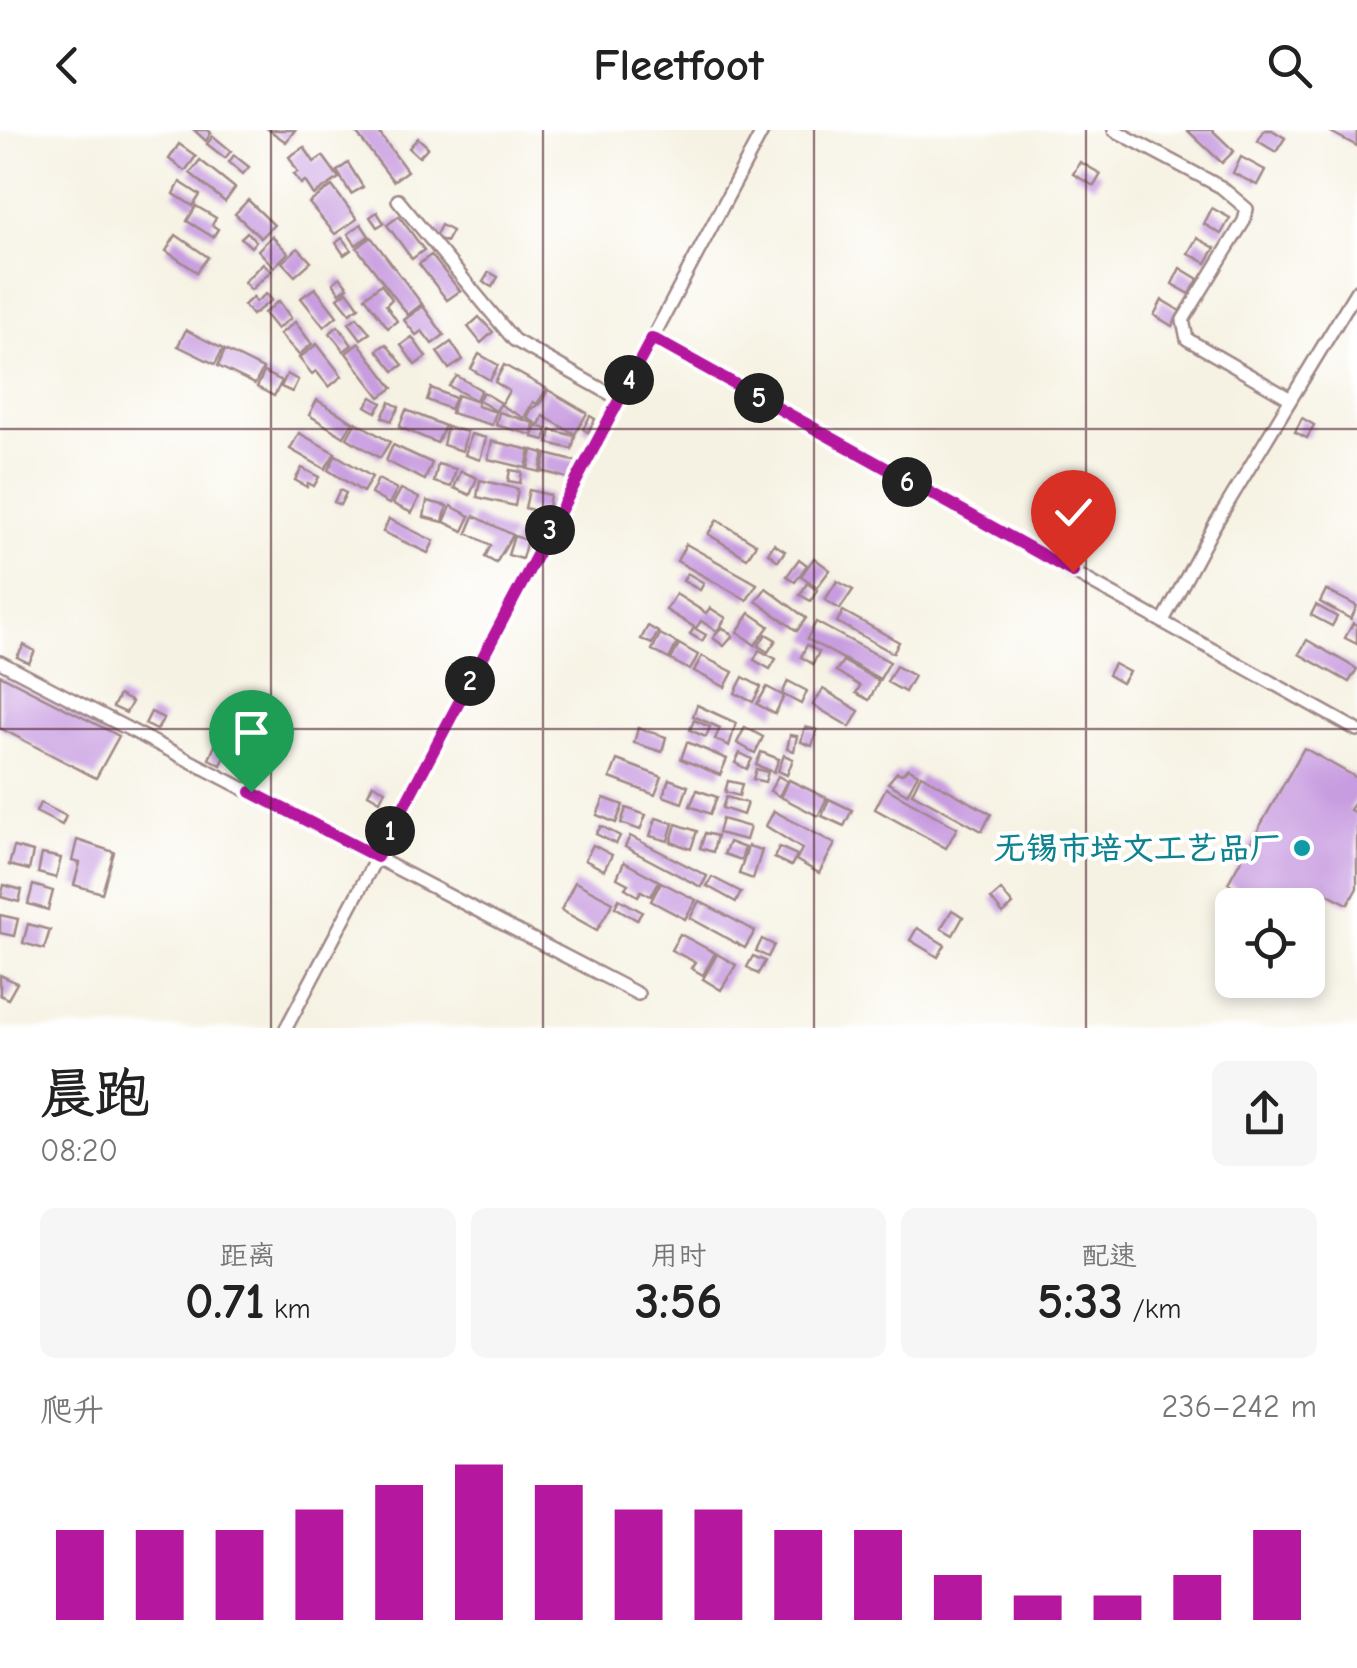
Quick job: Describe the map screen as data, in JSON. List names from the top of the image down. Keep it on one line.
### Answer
{"places":["无锡市培文工艺品厂"],"page":{"header":"Fleetfoot","pins":["4","5","6","3","2","1"],"heading":["晨跑","08:20"],"stats":[["距离","0.71 km"],["用时","3:56"],["配速","5:33 /km"]],"chart":["爬升","236–242 m"]}}
